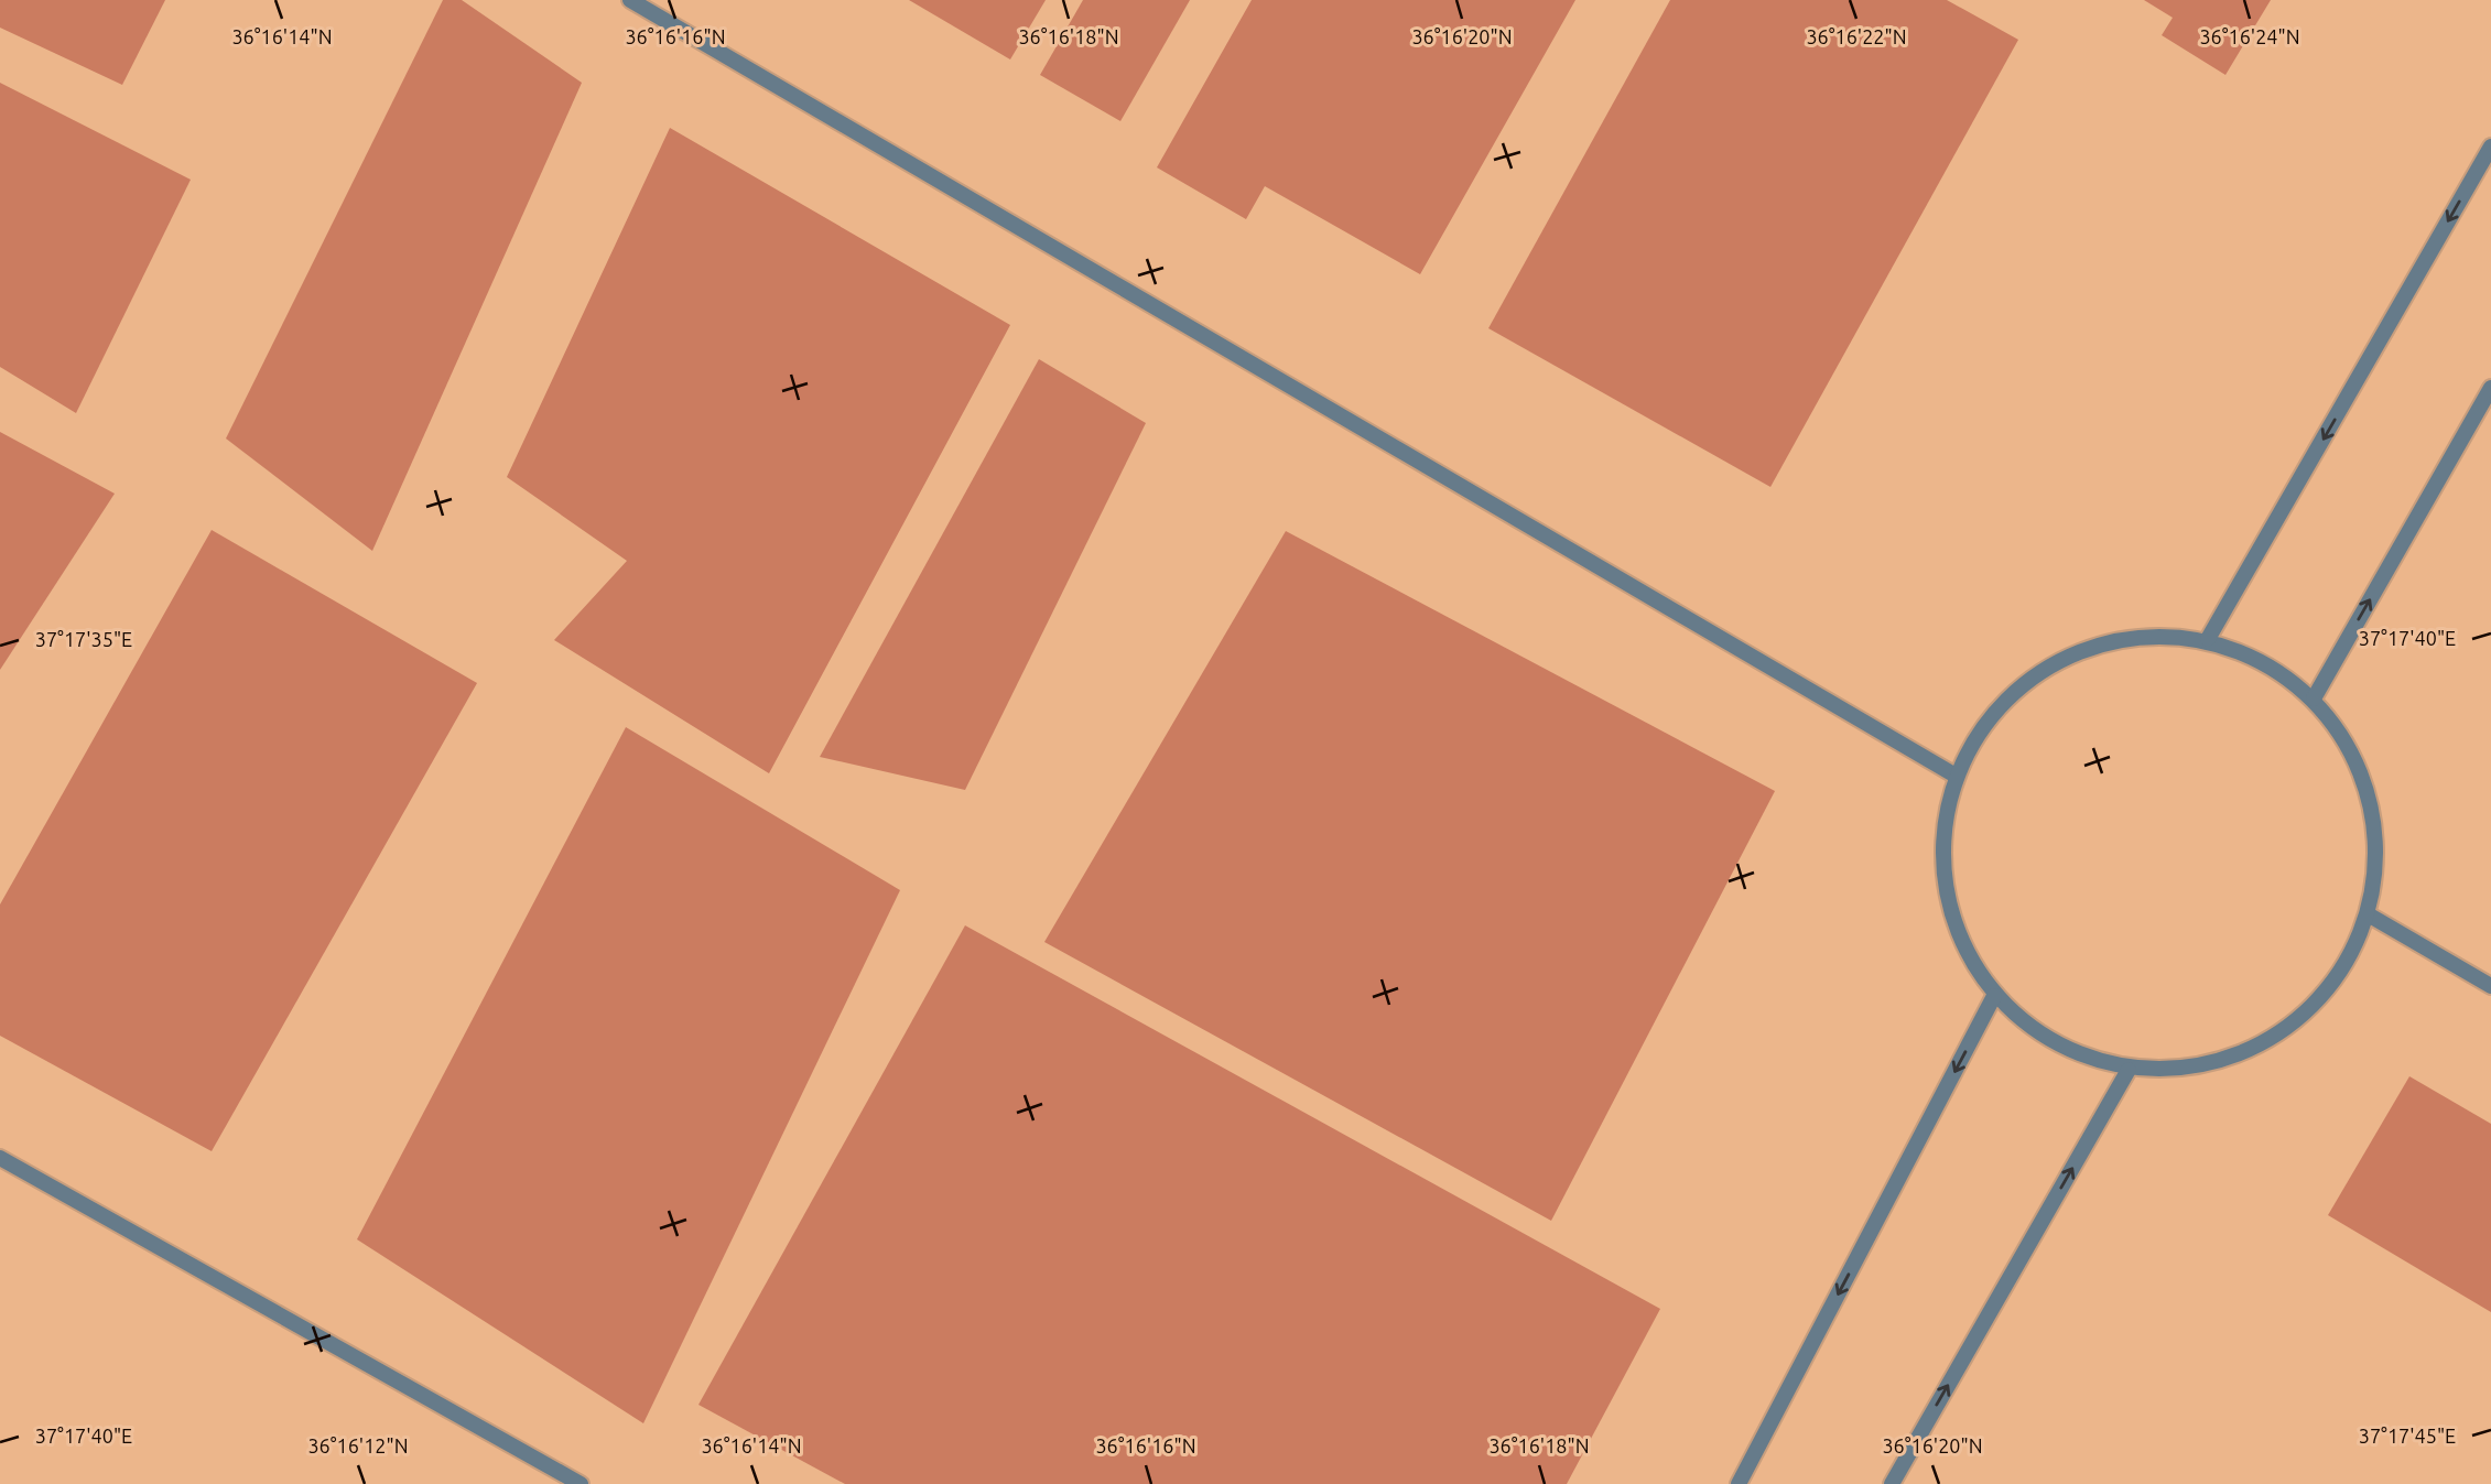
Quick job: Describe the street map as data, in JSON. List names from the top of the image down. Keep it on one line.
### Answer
{"coordinates":["36°16'14\"N","36°16'16\"N","36°16'18\"N","36°16'20\"N","36°16'22\"N","36°16'24\"N","37°17'40\"E","37°17'35\"E","37°17'45\"E","36°16'12\"N"]}
